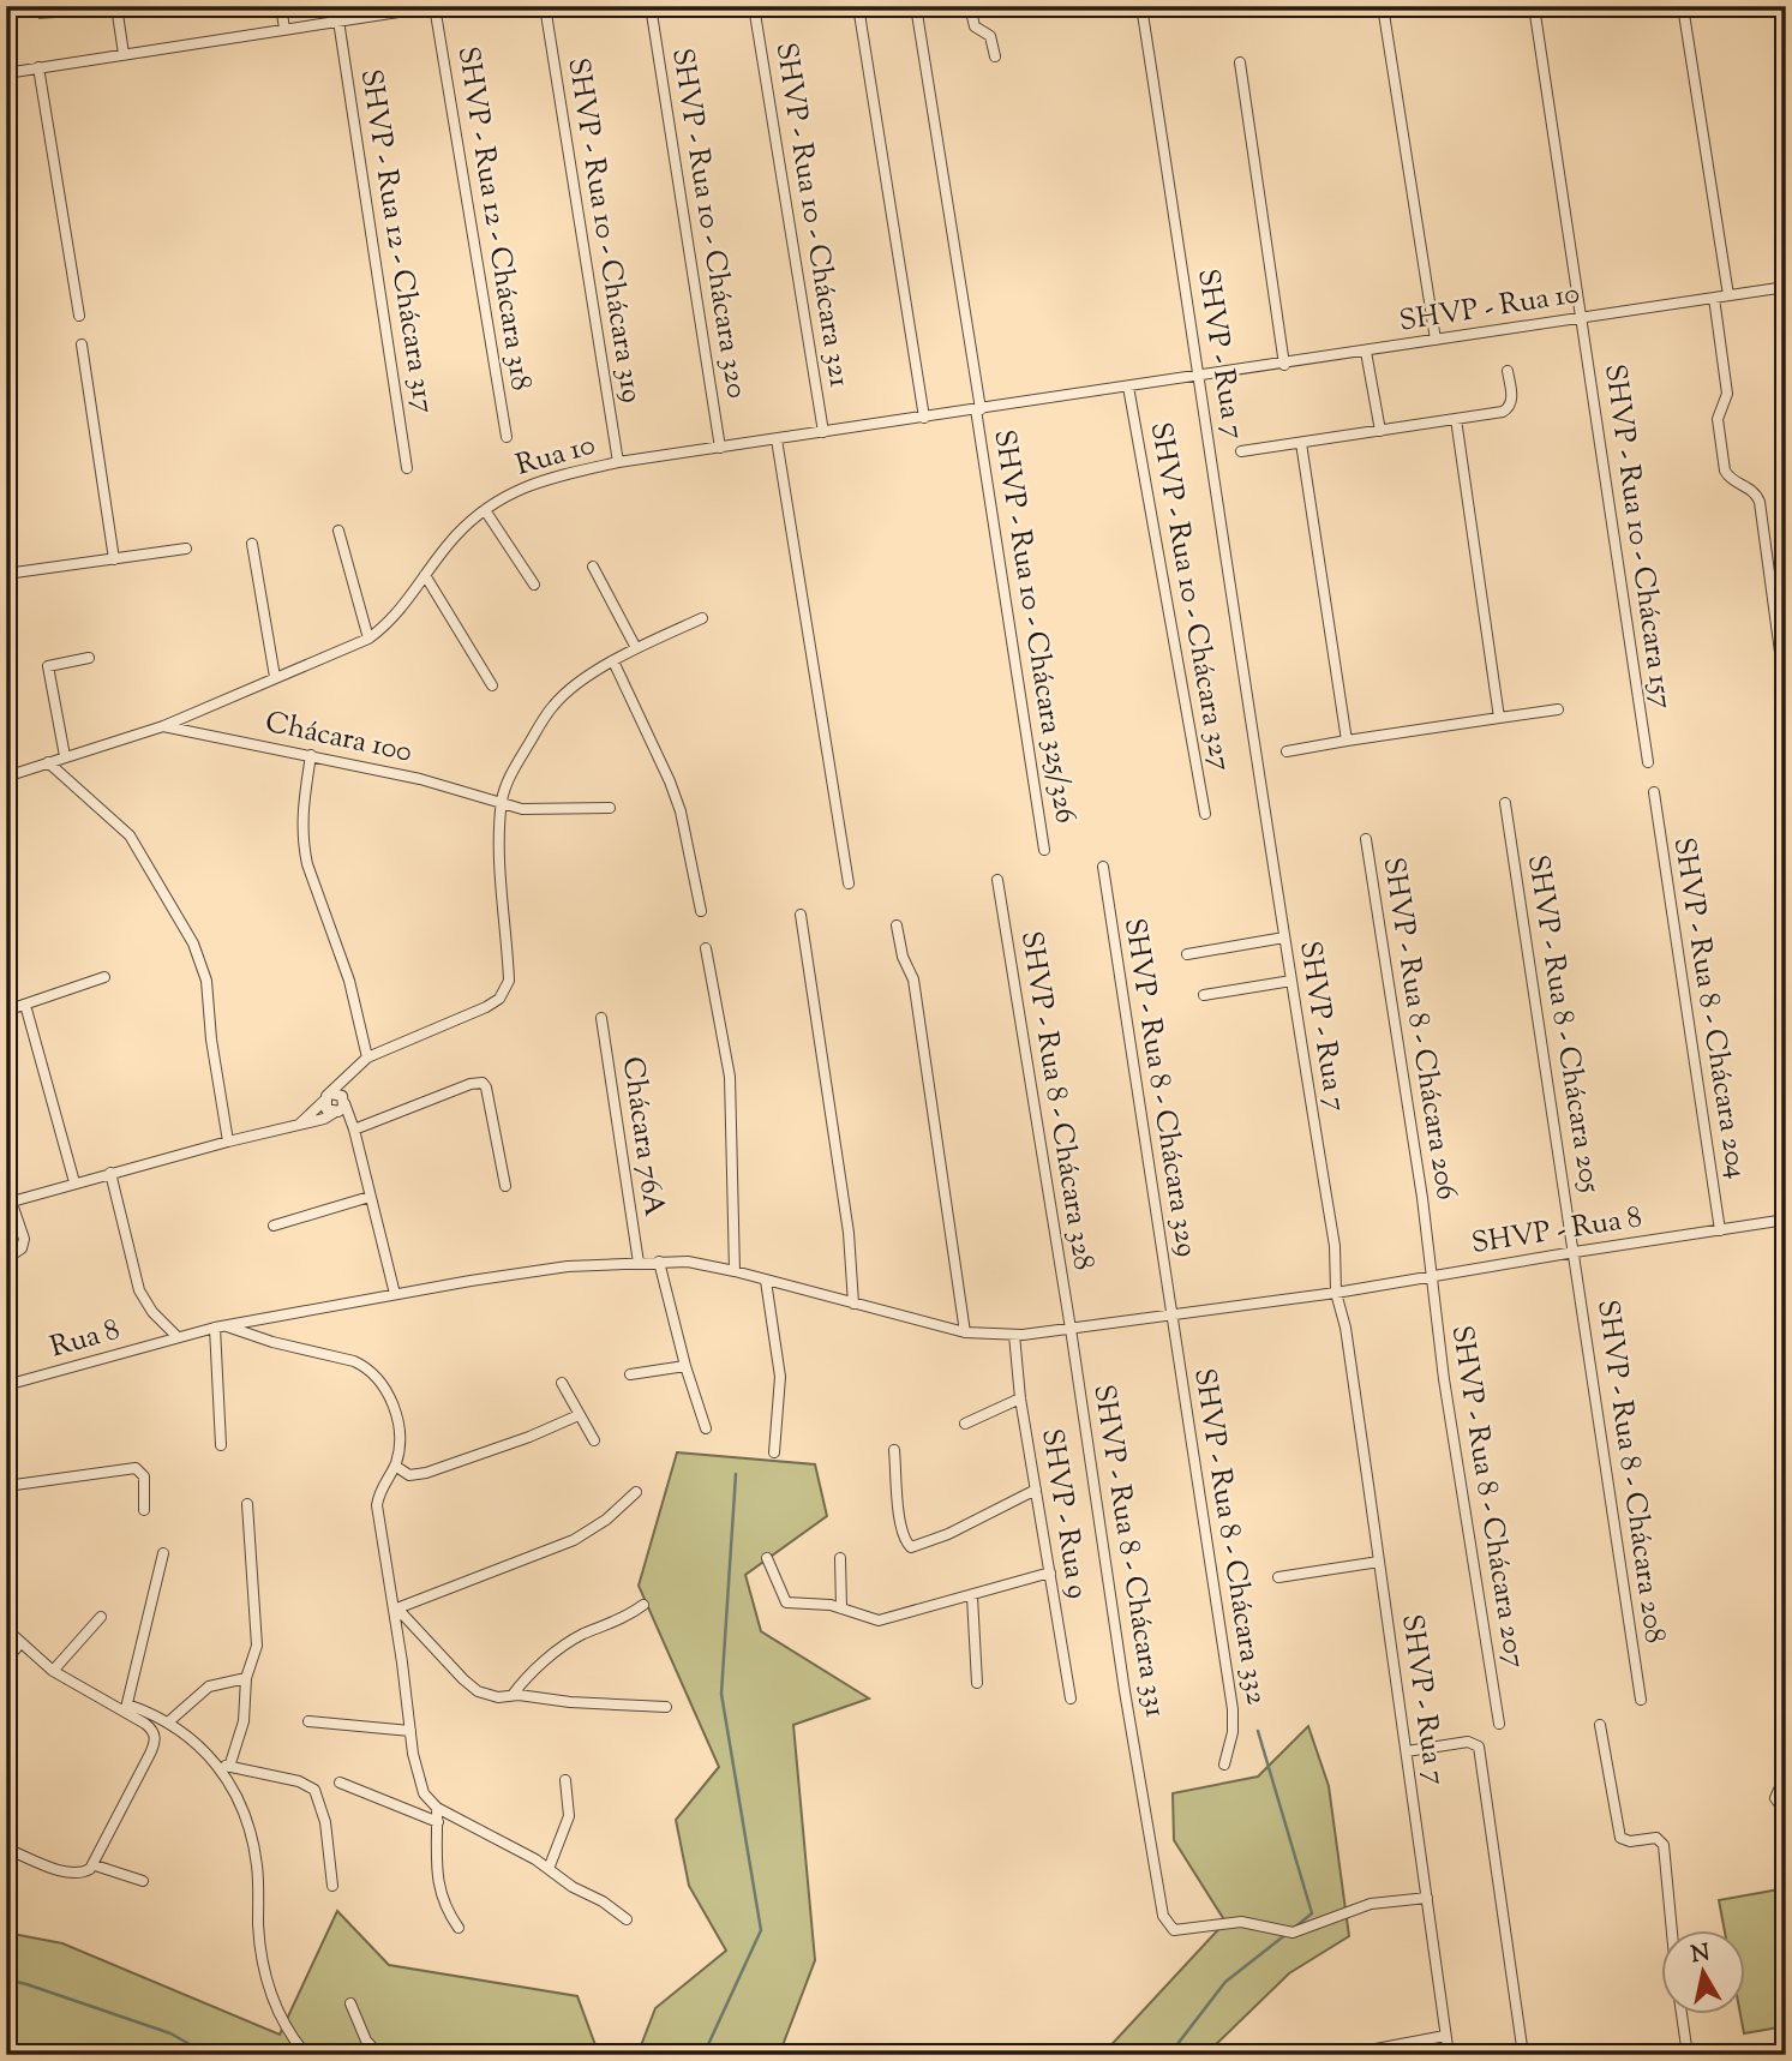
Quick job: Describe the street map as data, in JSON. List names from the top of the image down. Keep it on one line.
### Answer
{"streets":{"street":["SHVP - Rua 10 - Chácara 321","SHVP - Rua 12 - Chácara 318","SHVP - Rua 10 - Chácara 320","SHVP - Rua 10 - Chácara 319","SHVP - Rua 12 - Chácara 317","SHVP - Rua 10","SHVP - Rua 7","Rua 10","SHVP - Rua 10 - Chácara 157","SHVP - Rua 10 - Chácara 327","SHVP - Rua 10 - Chácara 325/326","Chácara 100","SHVP - Rua 8 - Chácara 204","SHVP - Rua 8 - Chácara 205","SHVP - Rua 8 - Chácara 206","SHVP - Rua 8 - Chácara 329","SHVP - Rua 8 - Chácara 328","Chácara 76A","SHVP - Rua 8","Rua 8","SHVP - Rua 8 - Chácara 208","SHVP - Rua 8 - Chácara 207","SHVP - Rua 9","SHVP - Rua 8 - Chácara 332","SHVP - Rua 8 - Chácara 331"]},"crossings":[["SHVP - Rua 10 - Chácara 321","Rua 10"],["SHVP - Rua 10 - Chácara 320","Rua 10"],["SHVP - Rua 10 - Chácara 319","Rua 10"],["SHVP - Rua 10","SHVP - Rua 7"],["SHVP - Rua 10","Rua 10"],["SHVP - Rua 10","SHVP - Rua 10 - Chácara 157"],["SHVP - Rua 7","Rua 10"],["SHVP - Rua 7","SHVP - Rua 8"],["SHVP - Rua 7","SHVP - Rua 8 - Chácara 331"],["Rua 10","SHVP - Rua 10 - Chácara 327"],["Rua 10","SHVP - Rua 10 - Chácara 325/326"],["Rua 10","Chácara 100"],["SHVP - Rua 8 - Chácara 204","SHVP - Rua 8"],["SHVP - Rua 8 - Chácara 205","SHVP - Rua 8"],["SHVP - Rua 8 - Chácara 205","SHVP - Rua 8 - Chácara 208"],["SHVP - Rua 8 - Chácara 206","SHVP - Rua 8"],["SHVP - Rua 8 - Chácara 206","SHVP - Rua 8 - Chácara 207"],["SHVP - Rua 8 - Chácara 329","SHVP - Rua 8"],["SHVP - Rua 8 - Chácara 329","SHVP - Rua 8 - Chácara 332"],["SHVP - Rua 8 - Chácara 328","SHVP - Rua 8"],["SHVP - Rua 8 - Chácara 328","SHVP - Rua 8 - Chácara 331"],["Chácara 76A","Rua 8"],["SHVP - Rua 8","Rua 8"],["SHVP - Rua 8","SHVP - Rua 8 - Chácara 208"],["SHVP - Rua 8","SHVP - Rua 8 - Chácara 207"],["SHVP - Rua 8","SHVP - Rua 9"],["SHVP - Rua 8","SHVP - Rua 8 - Chácara 332"],["SHVP - Rua 8","SHVP - Rua 8 - Chácara 331"]],"north":"top"}
